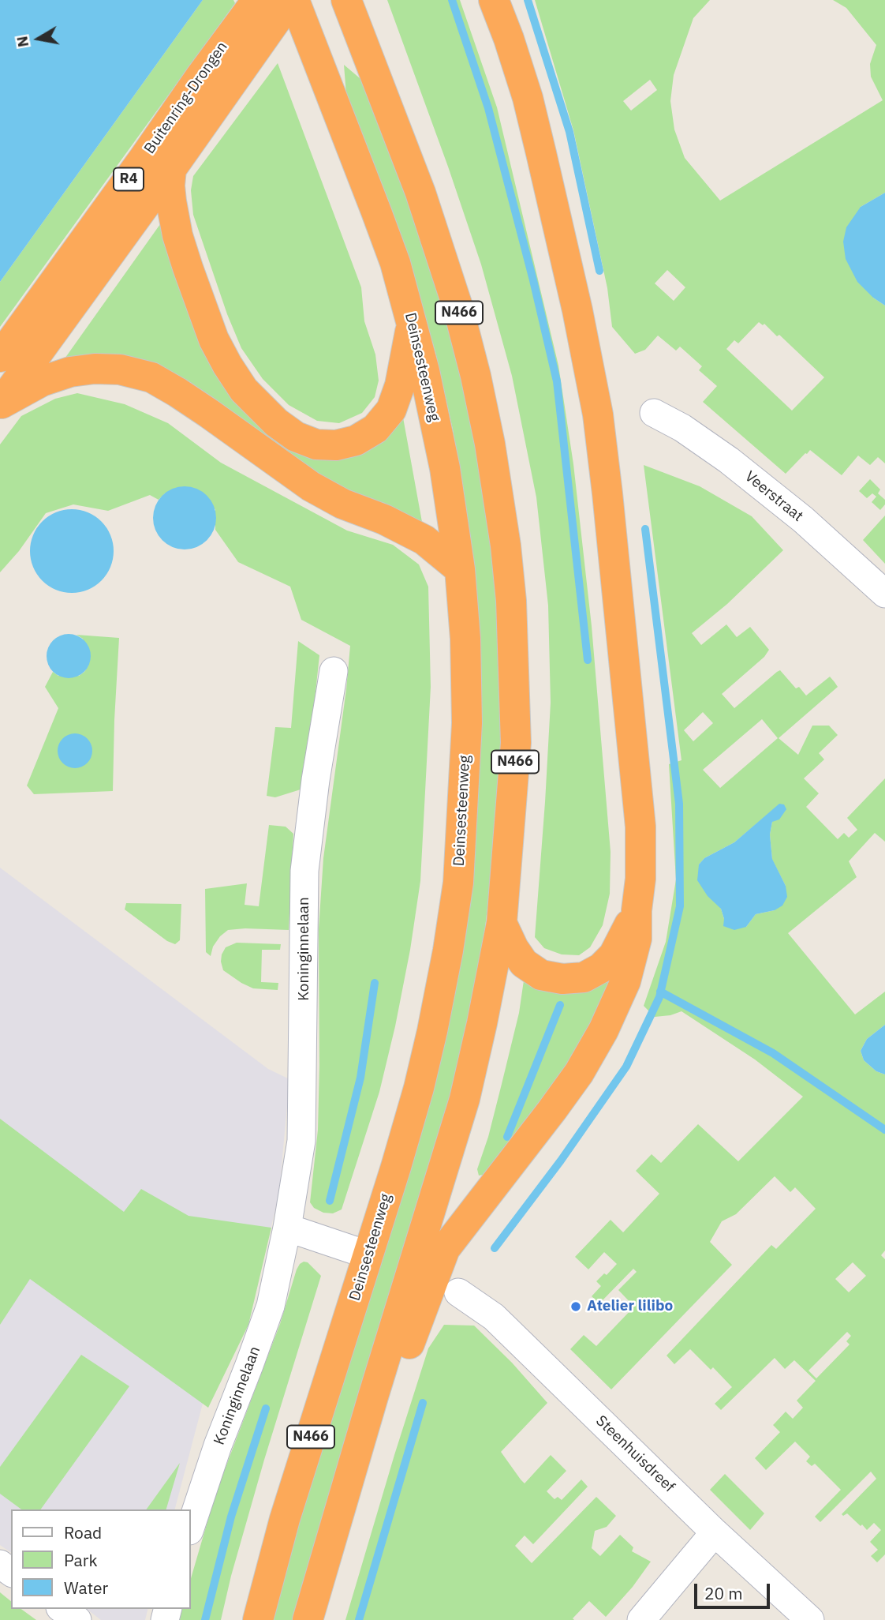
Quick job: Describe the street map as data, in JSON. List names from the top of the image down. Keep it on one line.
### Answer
{"streets":{"highway":["Buitenring-Drongen","R4","N466","Deinsesteenweg"],"street":["Veerstraat","Koninginnelaan","Steenhuisdreef"]},"places":["Atelier lilibo"],"legend":["Road","Park","Water"],"scale_bar":"20 m","north":"left"}
